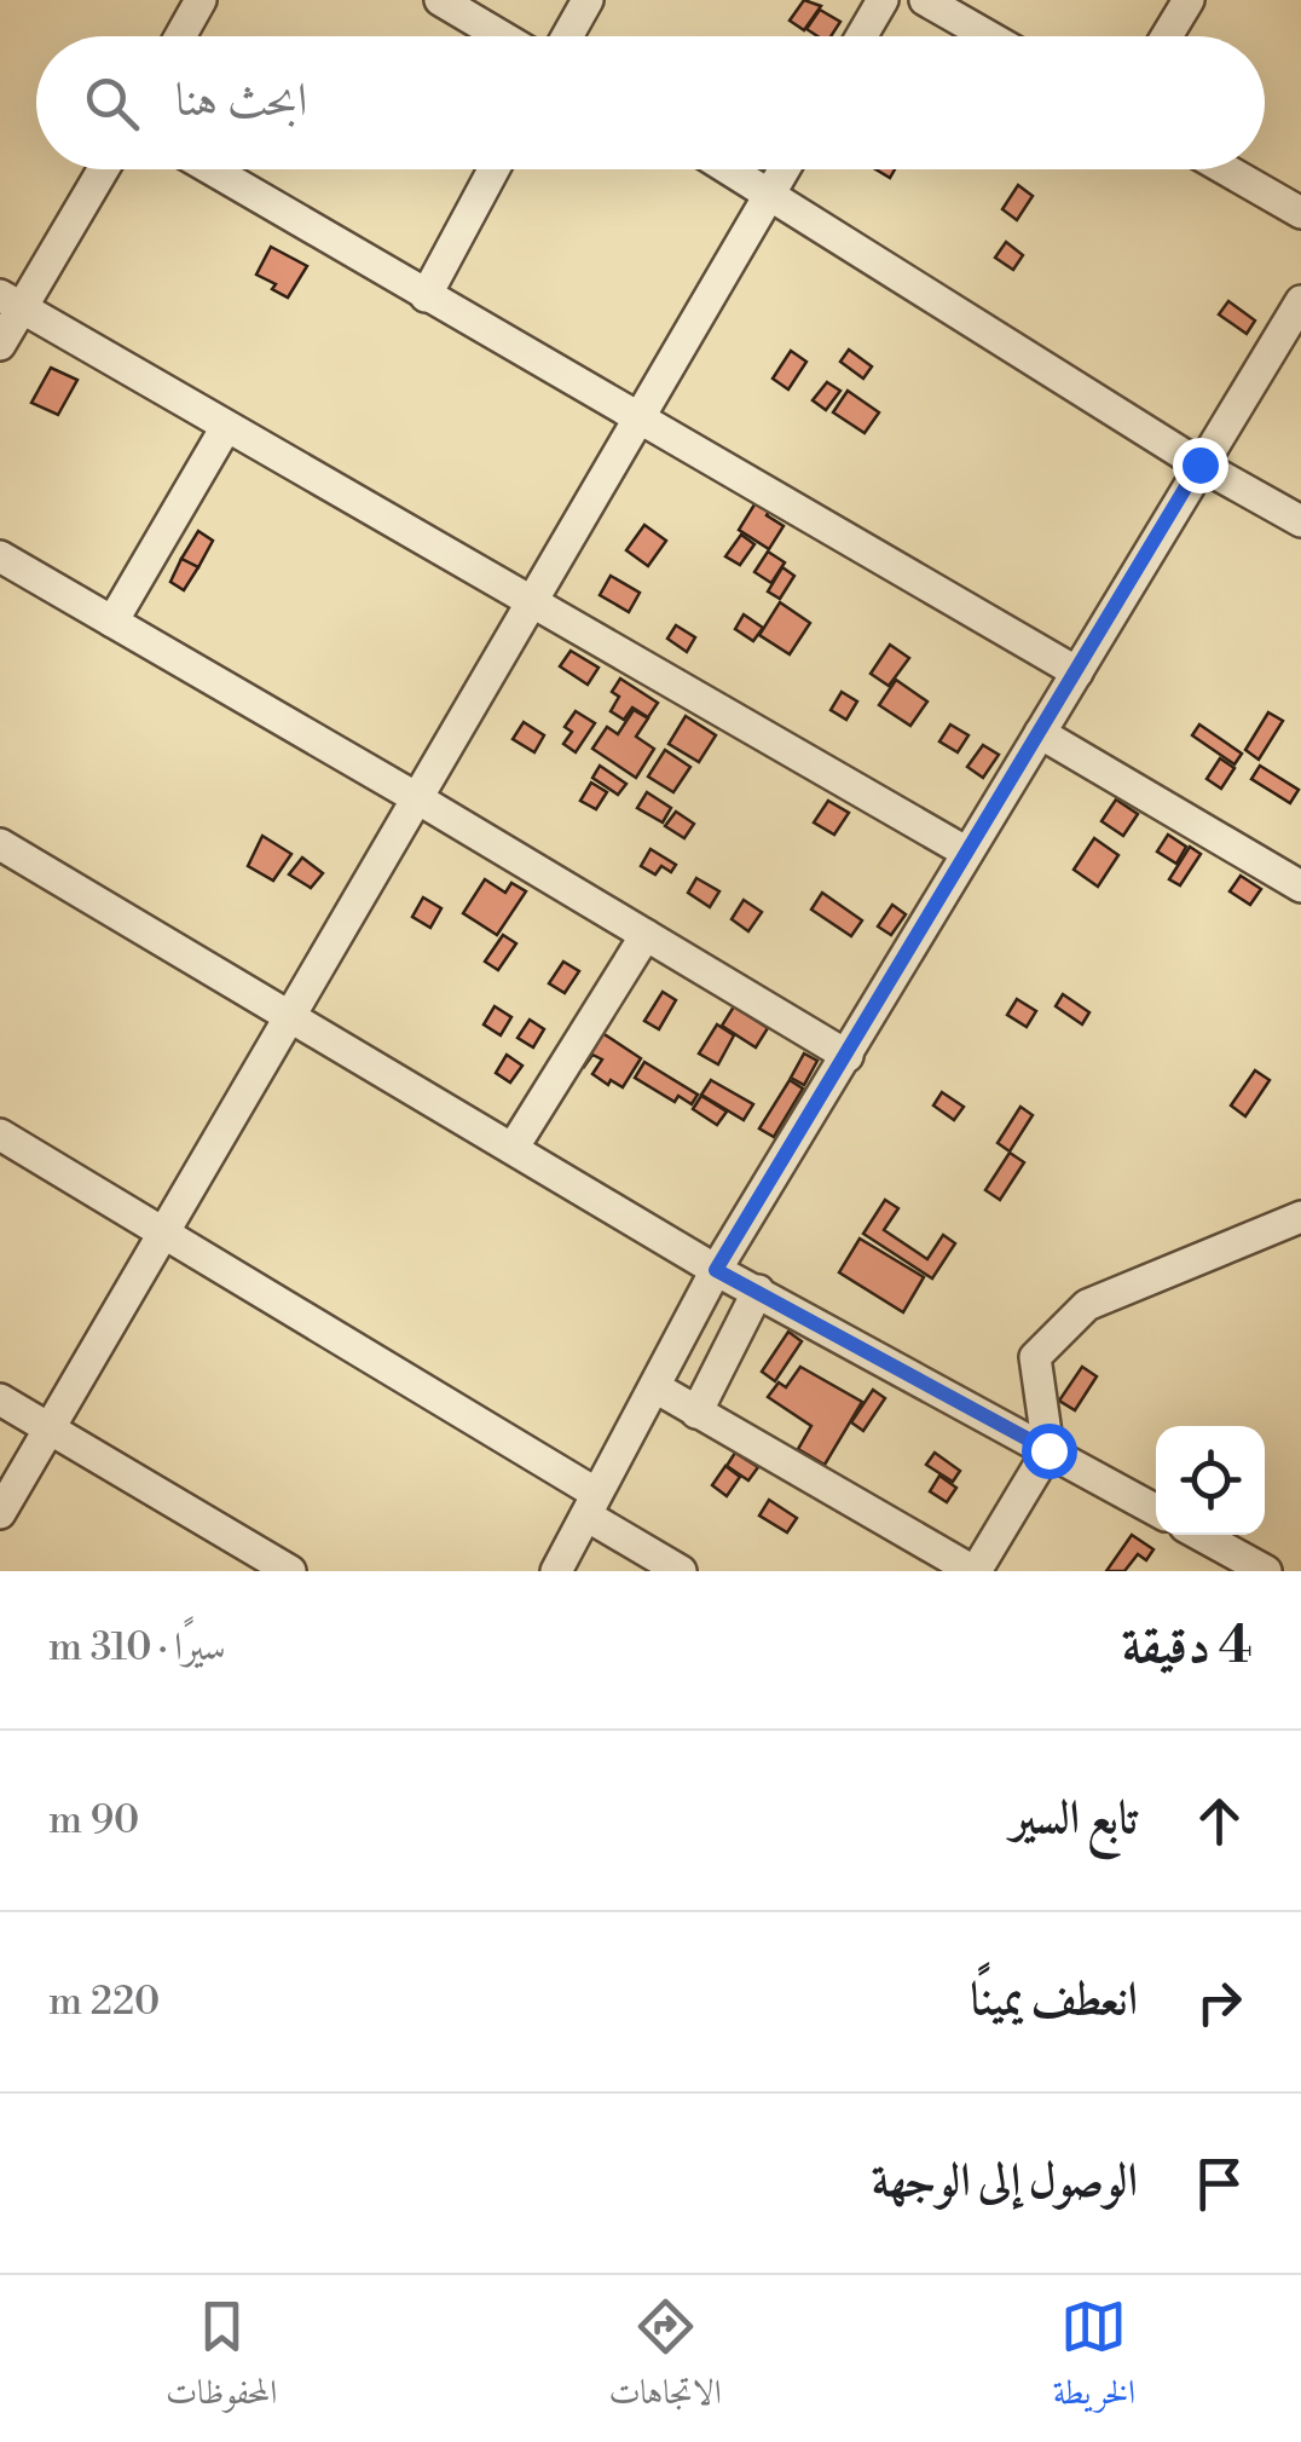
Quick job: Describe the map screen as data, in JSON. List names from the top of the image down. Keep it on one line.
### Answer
{"page":{"search":"ابحث هنا","heading":["4 دقيقة","سيرًا · 310 m"],"list":[["تابع السير","90 m"],["انعطف يمينًا","220 m"],"الوصول إلى الوجهة"],"nav":["الخريطة","الاتجاهات","المحفوظات"]}}
